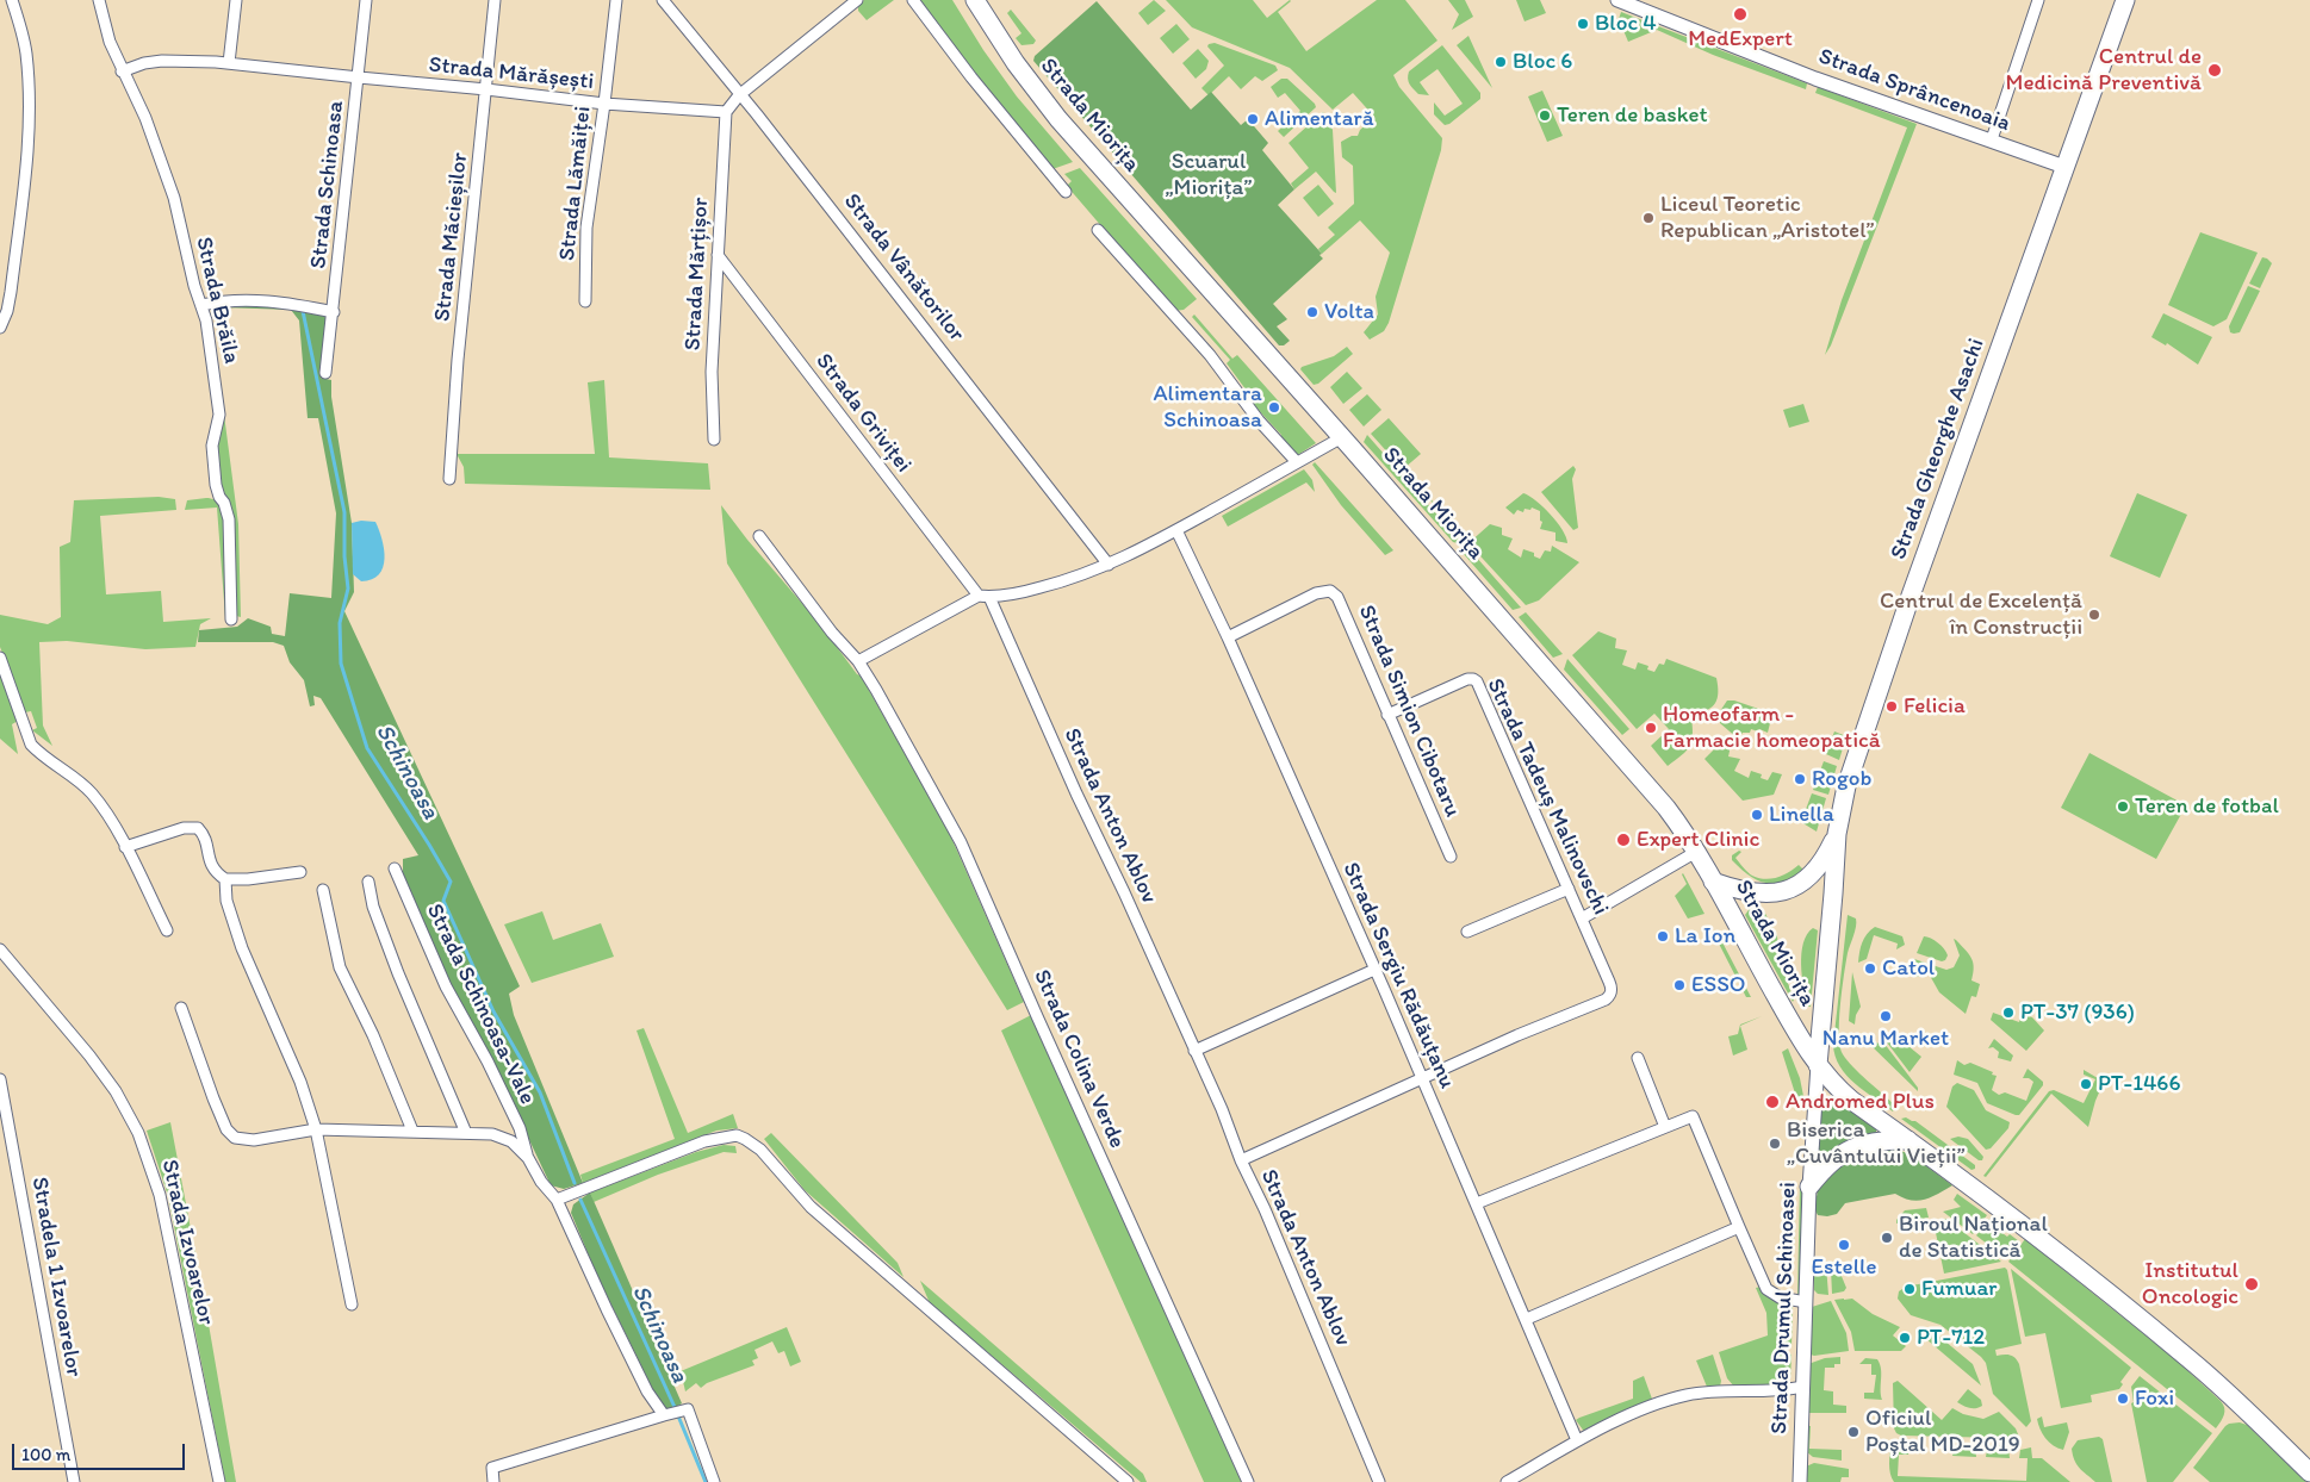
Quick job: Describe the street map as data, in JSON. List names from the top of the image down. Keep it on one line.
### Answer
{"streets":{"main road":["Strada Miorița","Strada Gheorghe Asachi"],"street":["Strada Mărășești","Strada Sprâncenoaia","Strada Lămăiței","Strada Schinoasa","Strada Măcieșilor","Strada Vânătorilor","Strada Mărțișor","Strada Brăila","Strada Griviței","Strada Simion Cibotaru","Strada Tadeuș Malinovschi","Strada Anton Ablov","Strada Sergiu Rădăuțanu","Strada Schinoasa-Vale","Strada Colina Verde","Strada Izvoarelor","Stradela 1 Izvoarelor","Strada Drumul Schinoasei"]},"crossings":[["Strada Mărășești","Strada Lămăiței"],["Strada Mărășești","Strada Schinoasa"],["Strada Mărășești","Strada Măcieșilor"],["Strada Mărășești","Strada Mărțișor"],["Strada Mărășești","Strada Brăila"],["Strada Sprâncenoaia","Strada Gheorghe Asachi"],["Strada Miorița","Strada Gheorghe Asachi"],["Strada Miorița","Strada Drumul Schinoasei"],["Strada Mărțișor","Strada Griviței"],["Strada Griviței","Strada Anton Ablov"],["Strada Gheorghe Asachi","Strada Drumul Schinoasei"],["Strada Simion Cibotaru","Strada Tadeuș Malinovschi"],["Strada Simion Cibotaru","Strada Sergiu Rădăuțanu"],["Strada Tadeuș Malinovschi","Strada Sergiu Rădăuțanu"]],"water":["Schinoasa"],"parks":["Scuarul „Miorița”"],"places":["MedExpert","Bloc 4","Bloc 6","Centrul de Medicină Preventivă","Teren de basket","Alimentară","Liceul Teoretic Republican „Aristotel”","Volta","Alimentara Schinoasa","Centrul de Excelență în Construcții","Felicia","Homeofarm - Farmacie homeopatică","Rogob","Teren de fotbal","Linella","Expert Clinic","La Ion","Catol","ESSO","PT-37 (936)","Nanu Market","PT-1466","Andromed Plus","Biserica „Cuvântului Vieții”","Biroul Național de Statistică","Estelle","Institutul Oncologic","Fumuar","PT-712","Foxi","Oficiul Poștal MD-2019"],"scale_bar":"100 m"}
